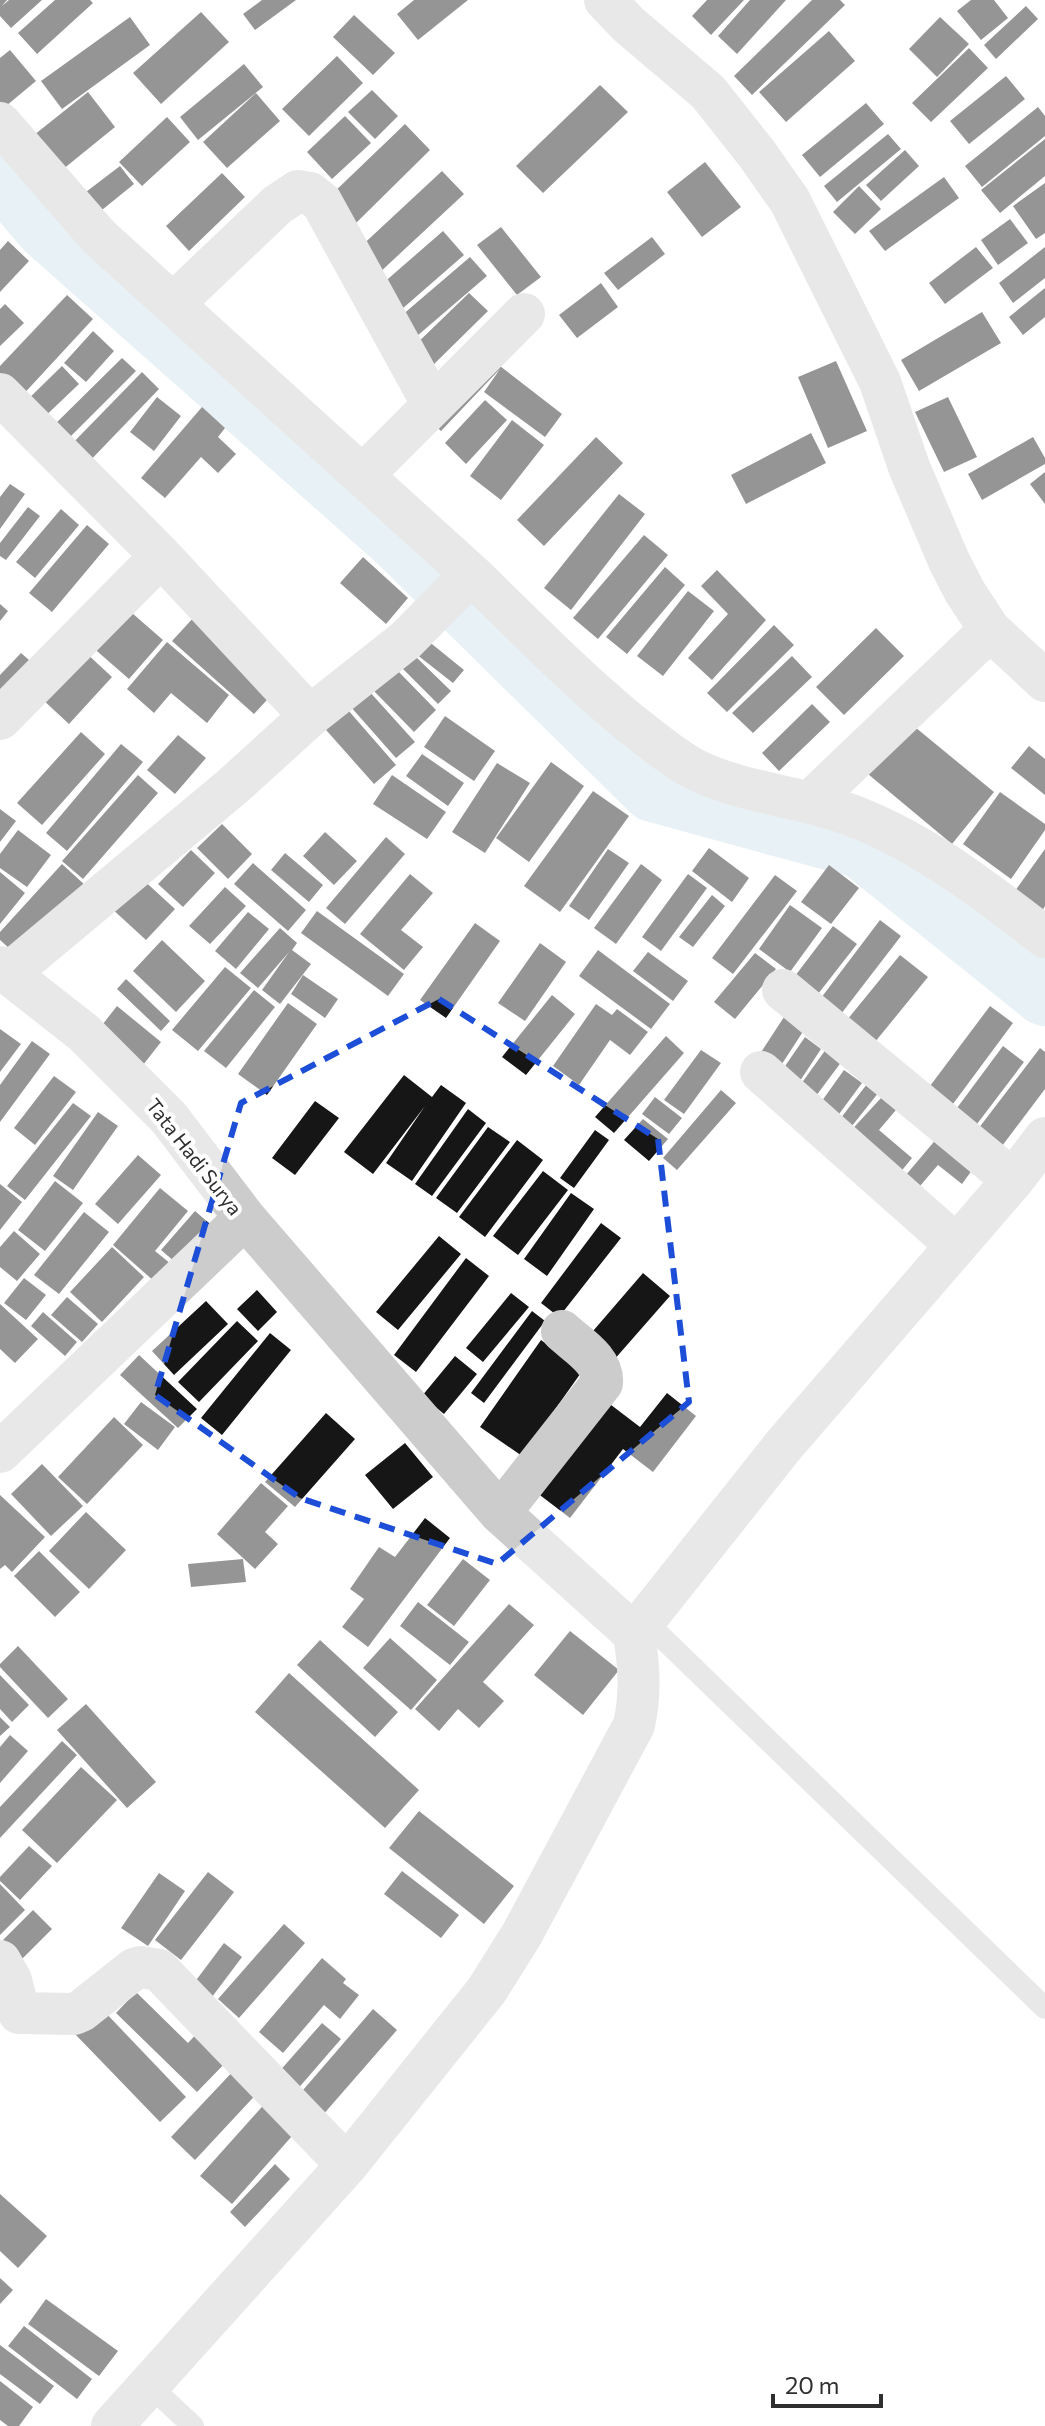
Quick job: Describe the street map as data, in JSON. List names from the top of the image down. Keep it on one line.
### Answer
{"streets":{"street":["Tata Hadi Surya"]},"scale_bar":"20 m"}
